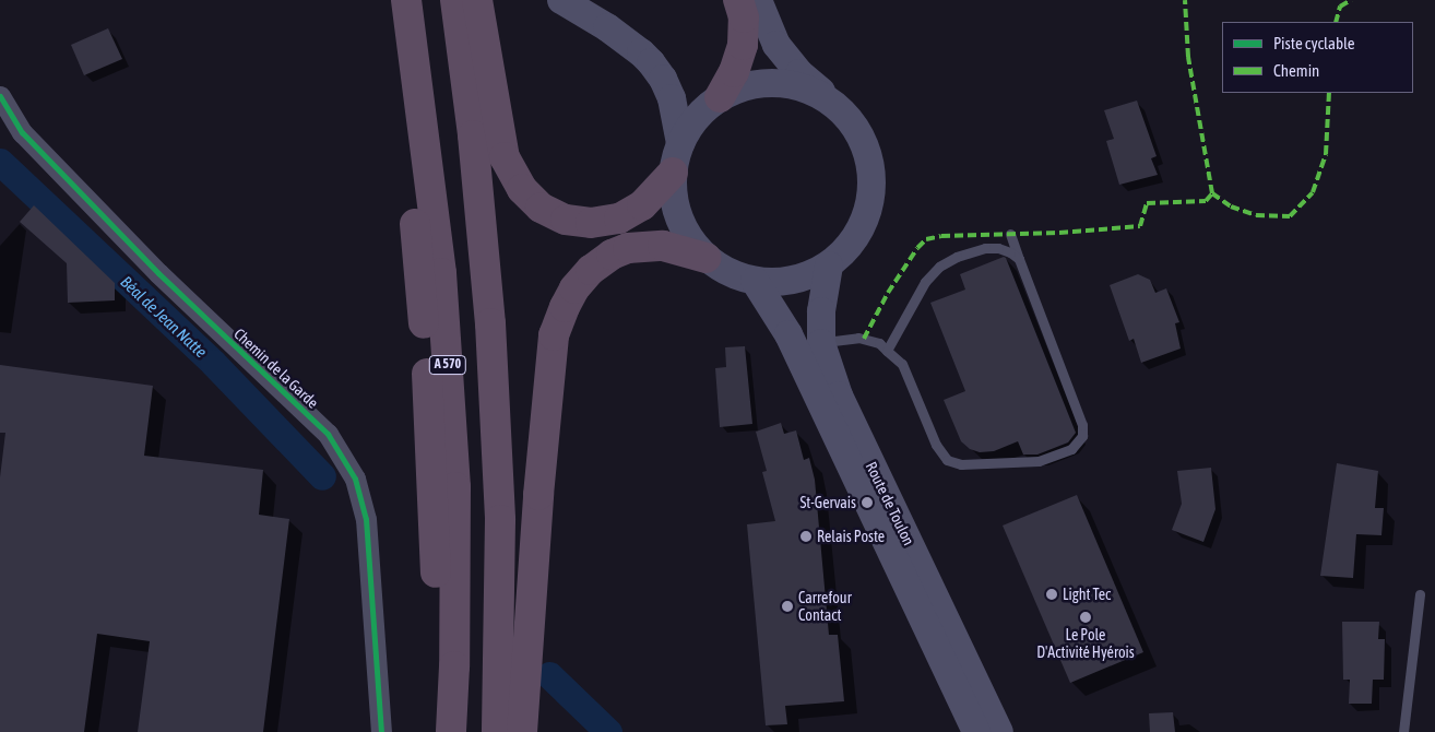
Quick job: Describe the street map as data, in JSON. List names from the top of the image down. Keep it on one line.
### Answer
{"streets":{"highway":["A 570"],"main road":["Route de Toulon"],"street":["Chemin de la Garde"]},"water":["Béal de Jean Natte"],"places":["St-Gervais","Relais Poste","Light Tec","Carrefour Contact","Le Pole D'Activité Hyérois"],"legend":["Piste cyclable","Chemin"]}
